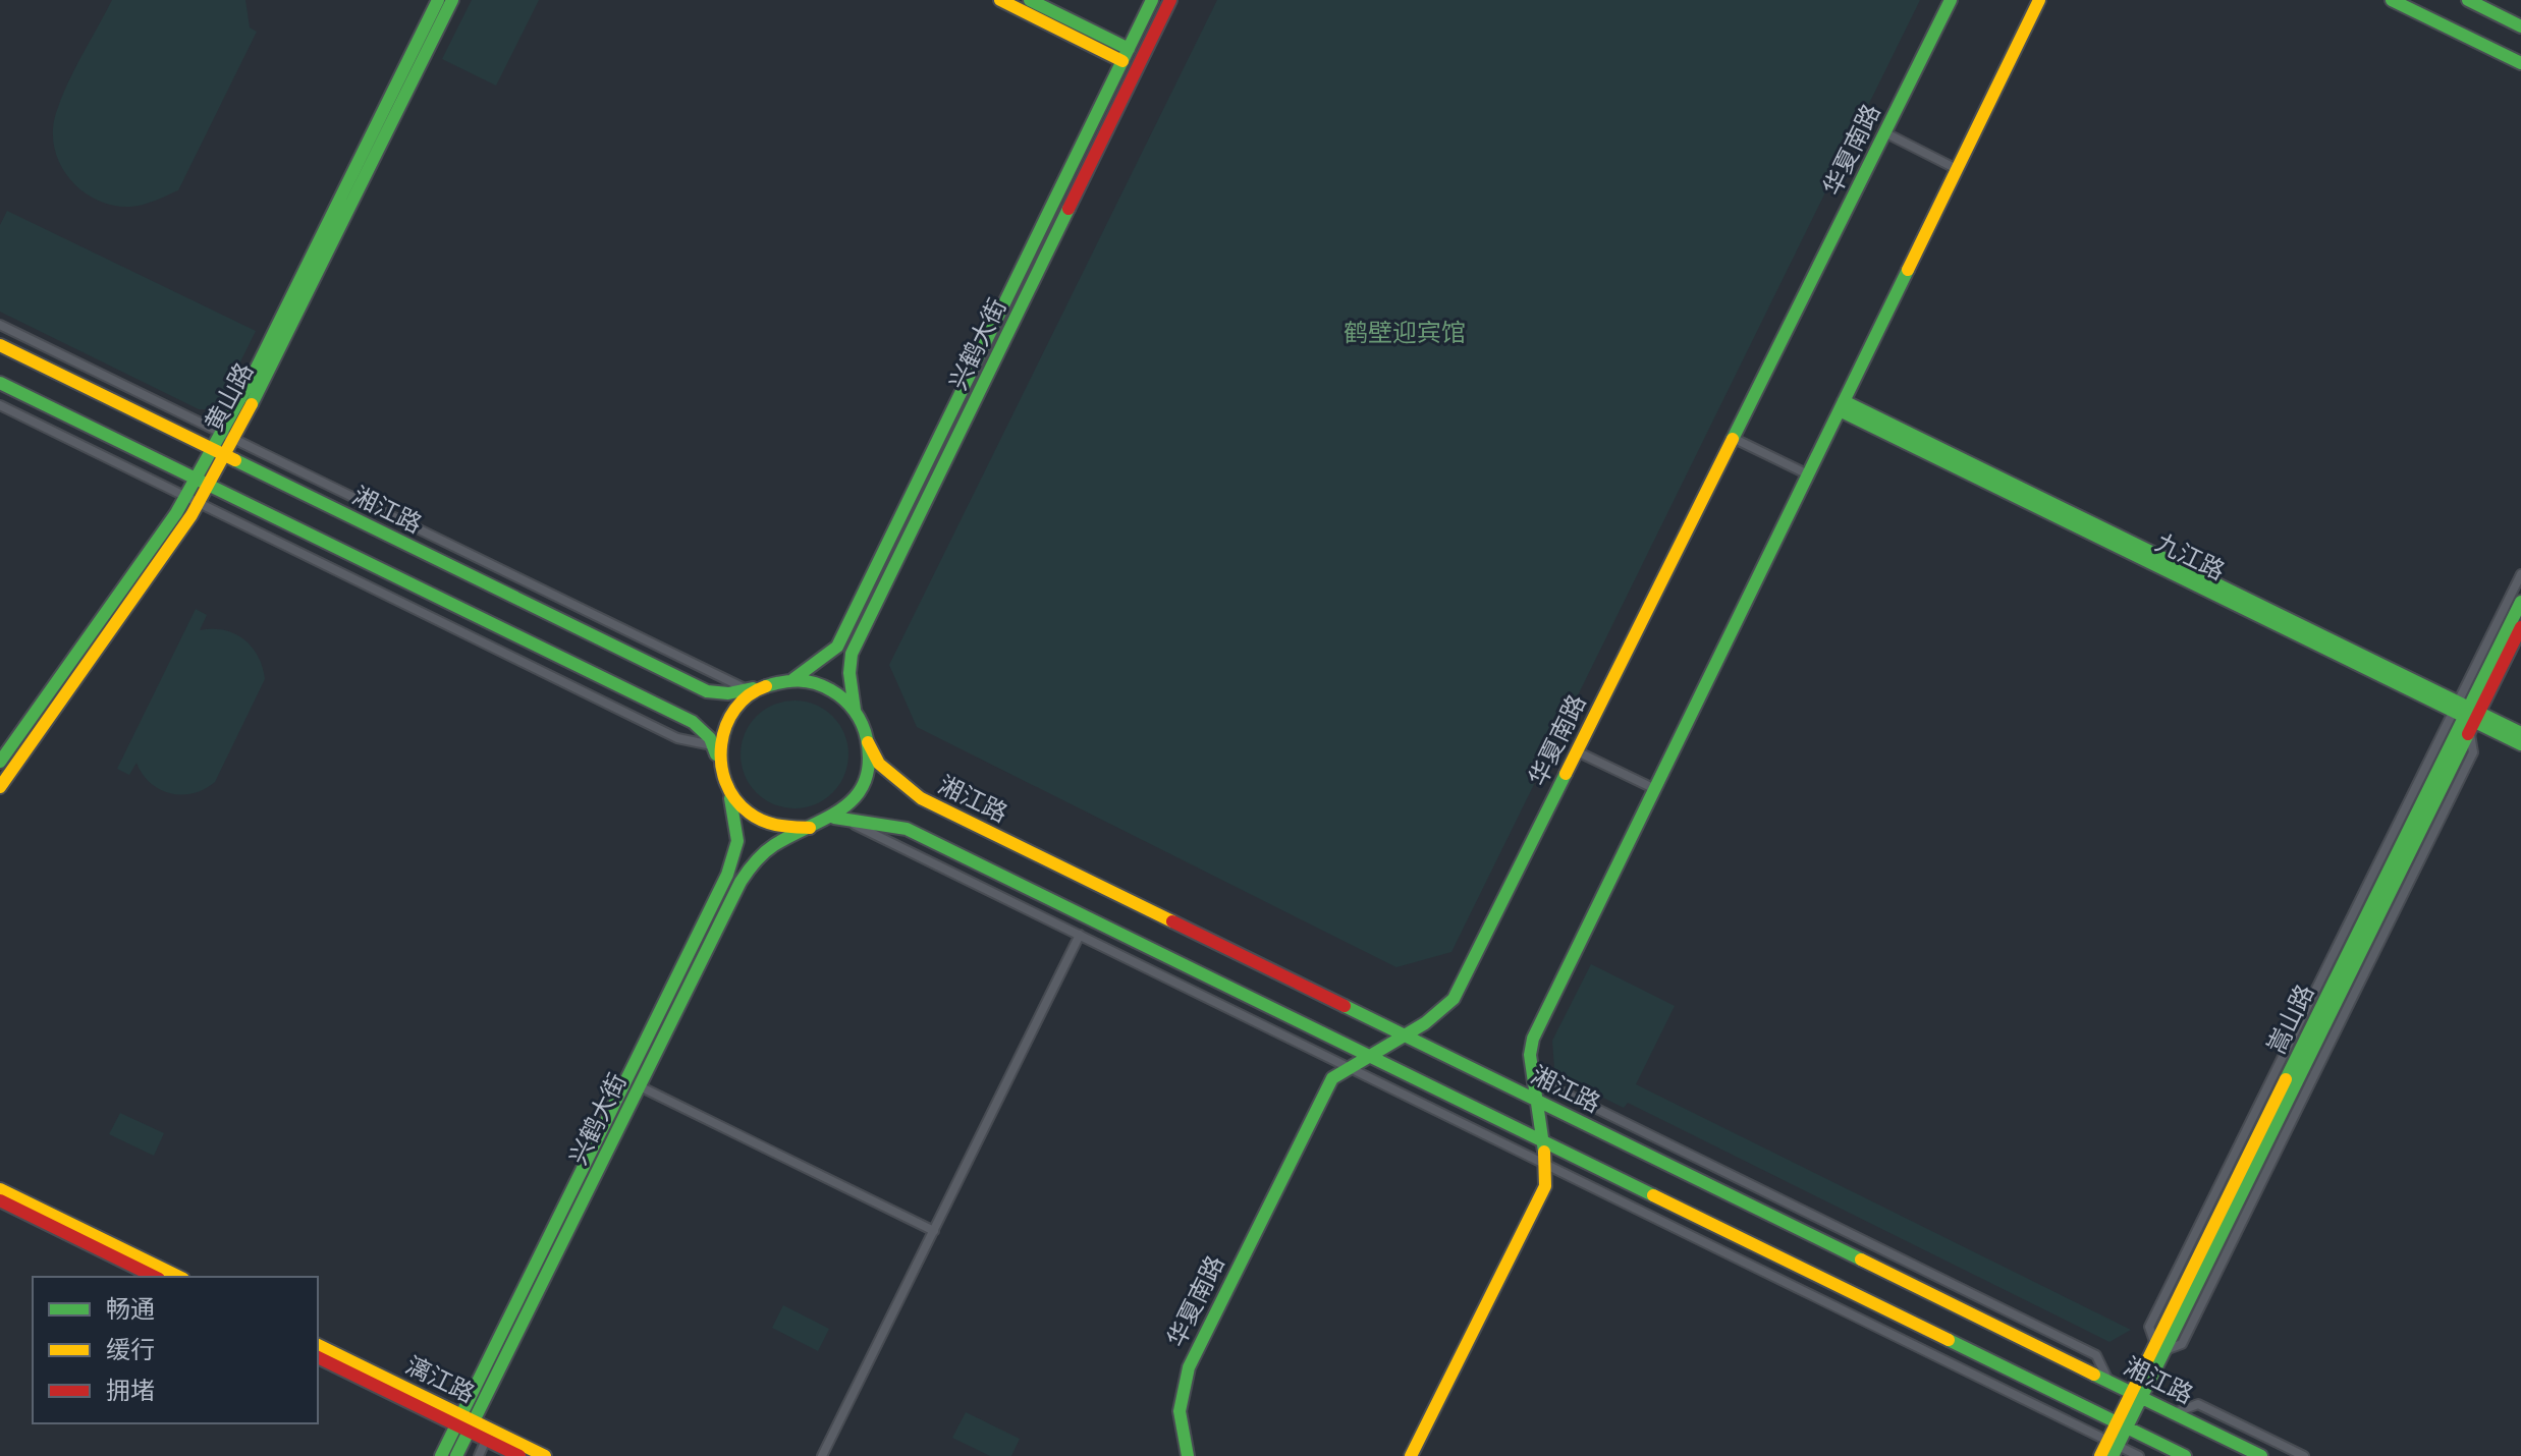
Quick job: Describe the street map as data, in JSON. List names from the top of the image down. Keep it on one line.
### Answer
{"streets":{"main road":["华夏南路","兴鹤大街","黄山路","湘江路","九江路","嵩山路","漓江路"]},"crossings":[["华夏南路","湘江路"],["兴鹤大街","湘江路"],["兴鹤大街","漓江路"],["黄山路","湘江路"],["湘江路","嵩山路"],["九江路","嵩山路"]],"parks":["鹤壁迎宾馆"],"legend":["畅通","缓行","拥堵"]}
